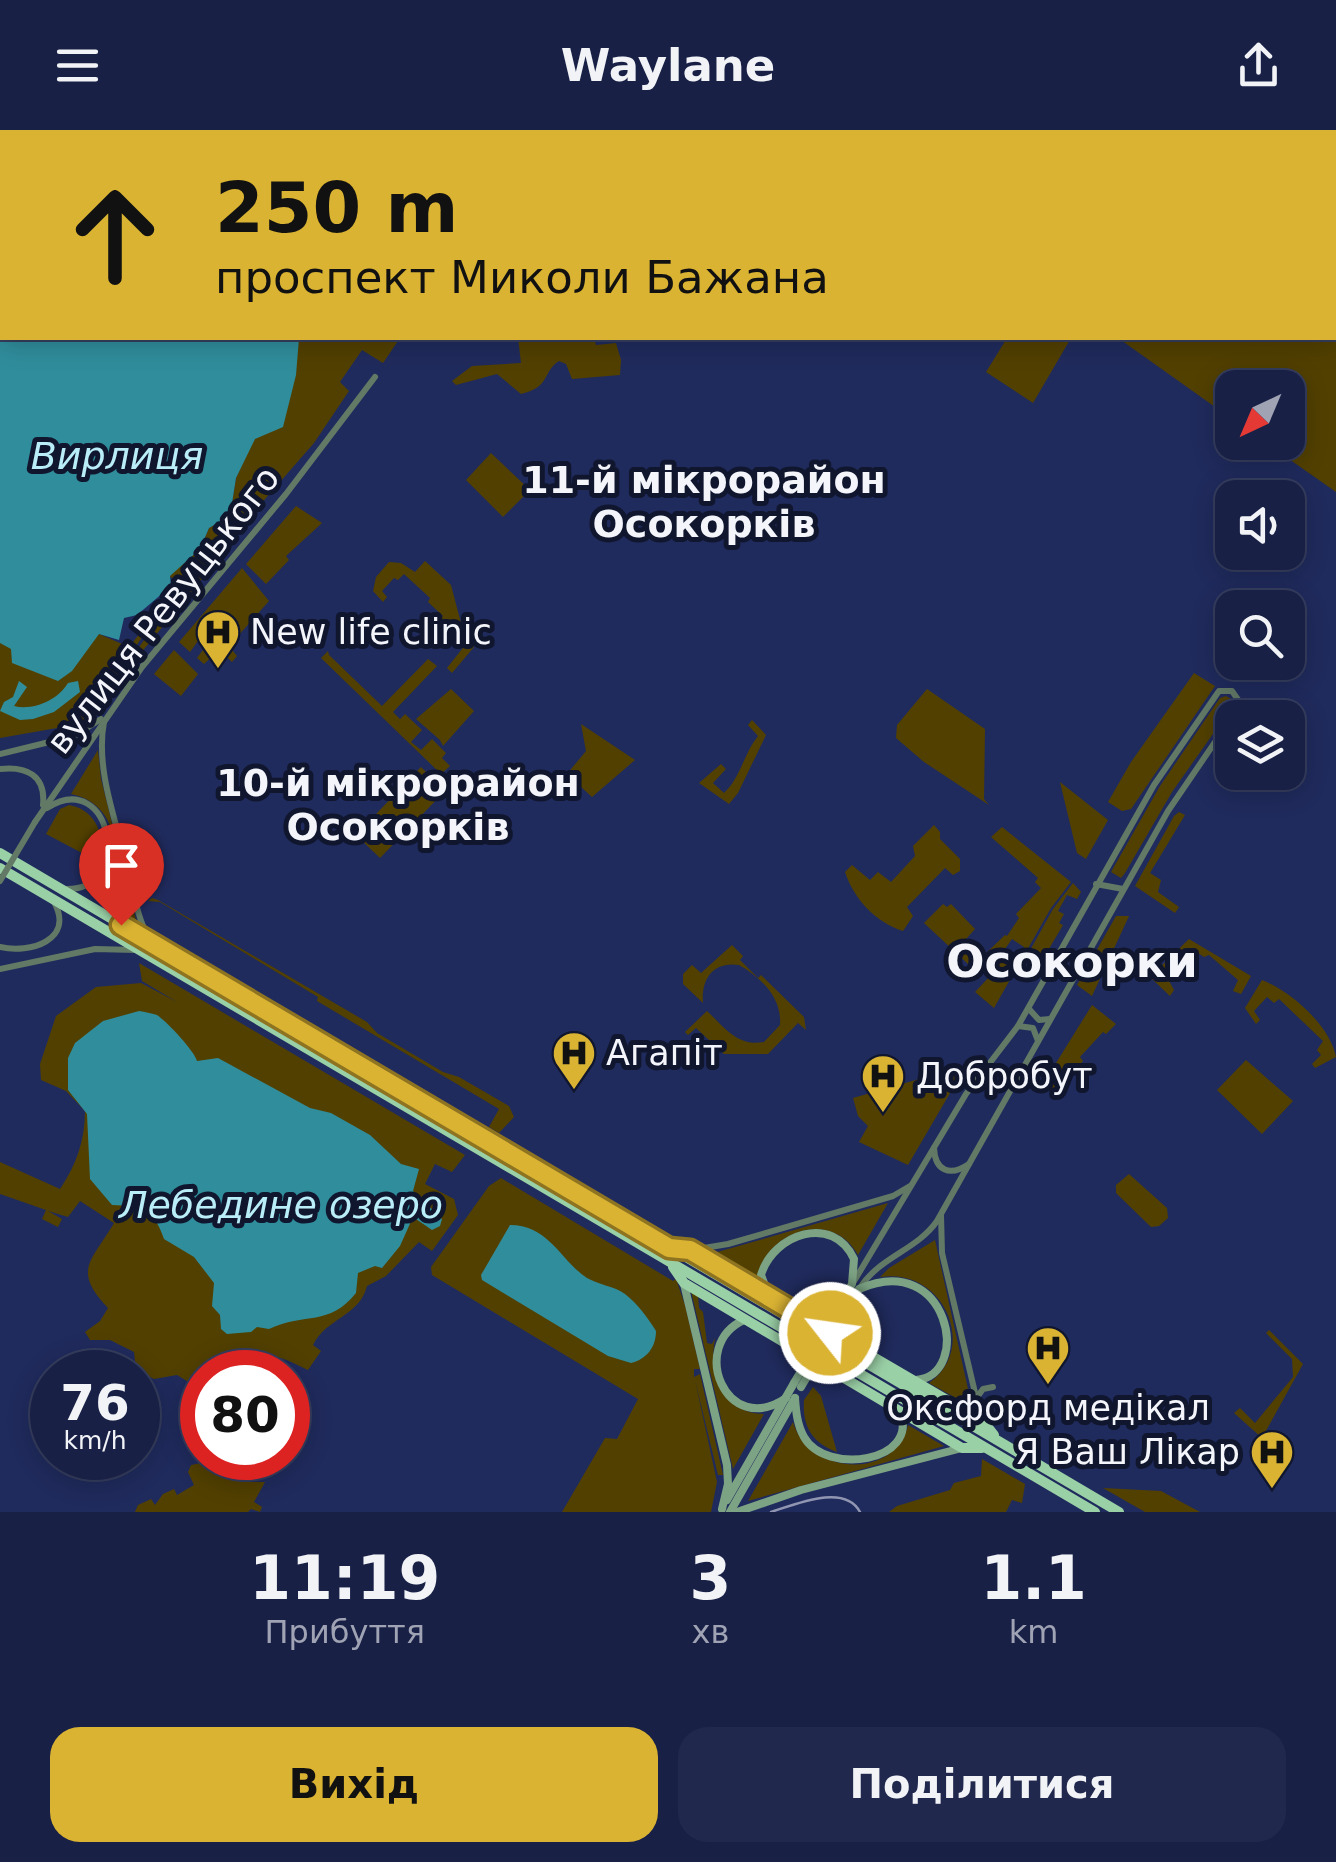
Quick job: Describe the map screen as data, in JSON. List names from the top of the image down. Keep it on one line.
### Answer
{"streets":{"street":["вулиця Ревуцького"]},"districts":["11-й мікрорайон Осокорків","10-й мікрорайон Осокорків","Осокорки"],"water":["Вирлиця","Лебедине озеро"],"places":{"hospital":["New life clinic","Агапіт","Добробут","Оксфорд медікал","Я Ваш Лікар"]},"north":"bottom left","page":{"header":"Waylane","turn":["250 m","проспект Миколи Бажана"],"speed":"76 km/h","limit":"80","eta":["11:19","Прибуття","3","хв","1.1","km"],"buttons":["Вихід","Поділитися"]}}
